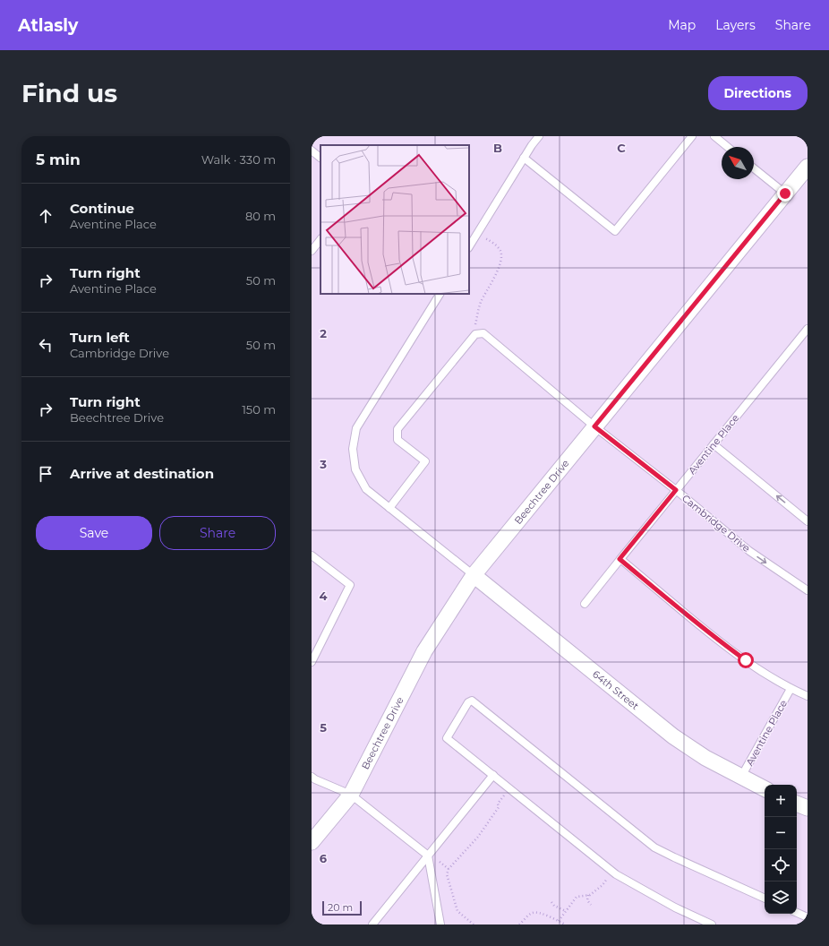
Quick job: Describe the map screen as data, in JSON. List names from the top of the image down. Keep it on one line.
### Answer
{"streets":{"street":["Beechtree Drive","64th Street"],"lane":["Aventine Place","Cambridge Drive"]},"crossings":[["Aventine Place","Cambridge Drive"],["Aventine Place","64th Street"],["Beechtree Drive","Cambridge Drive"],["Beechtree Drive","64th Street"]],"scale_bar":"20 m","north":"top left","page":{"header":"Atlasly","nav":["Map","Layers","Share"],"buttons":["Directions",["Save","Share"]],"title":"Find us","heading":["5 min","Walk · 330 m"],"list":[["Continue","Aventine Place","80 m"],["Turn right","Aventine Place","50 m"],["Turn left","Cambridge Drive","50 m"],["Turn right","Beechtree Drive","150 m"],"Arrive at destination"],"map_buttons":["+","−"],"scale":"20 m"},"grid":{"columns":["B","C"],"rows":["2","3","4","5","6"]}}
